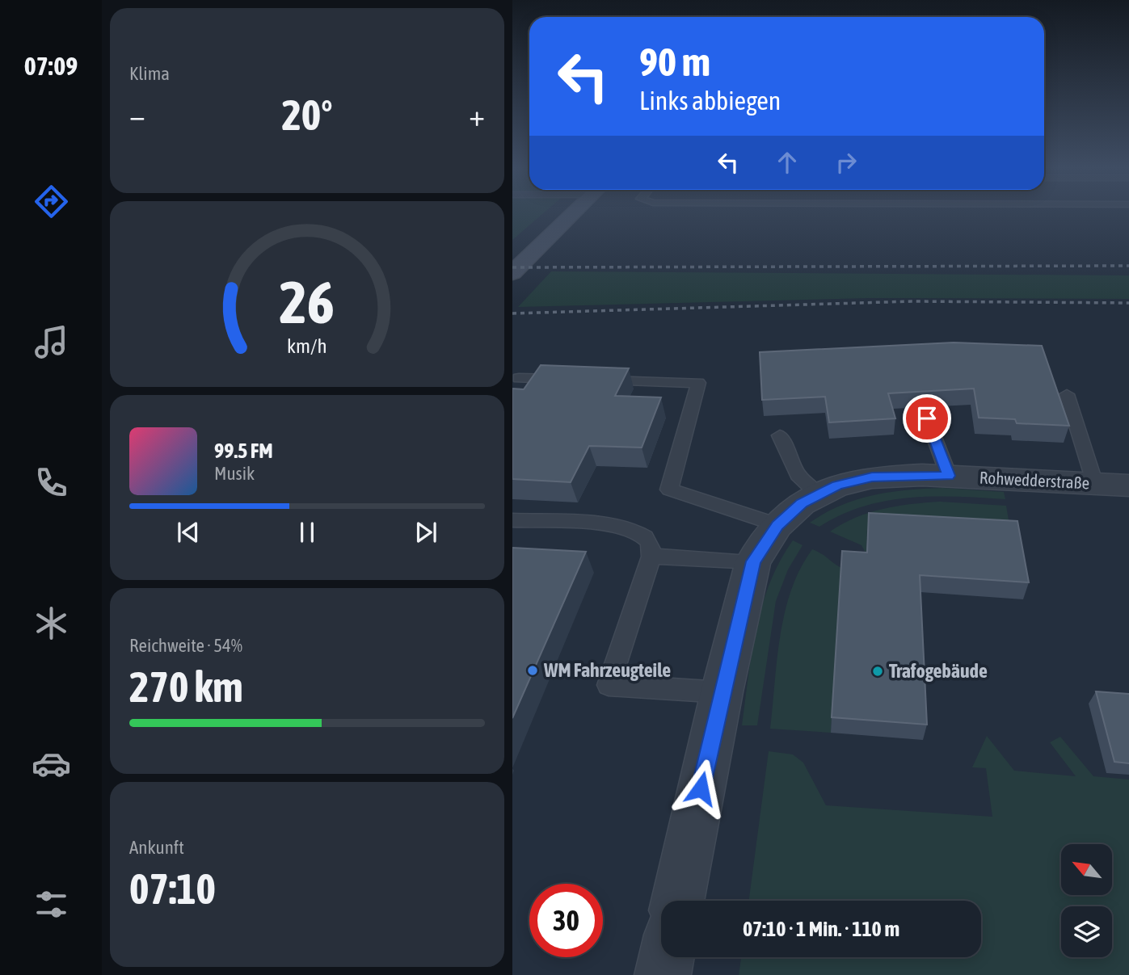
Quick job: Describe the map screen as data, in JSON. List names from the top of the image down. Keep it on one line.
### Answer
{"streets":{"street":["Rohwedderstraße"]},"places":["WM Fahrzeugteile","Trafogebäude"],"north":"top left","page":{"tabs":"07:09","tile":["Klima",["Reichweite · 54%","270 km"],["Ankunft","07:10"]],"turn":["90 m","Links abbiegen"],"heat":["−","20°","+"],"song":["99.5 FM","Musik"],"limit":"30","trip":"07:10 · 1 Min. · 110 m","gauge":["26","km/h"]}}
